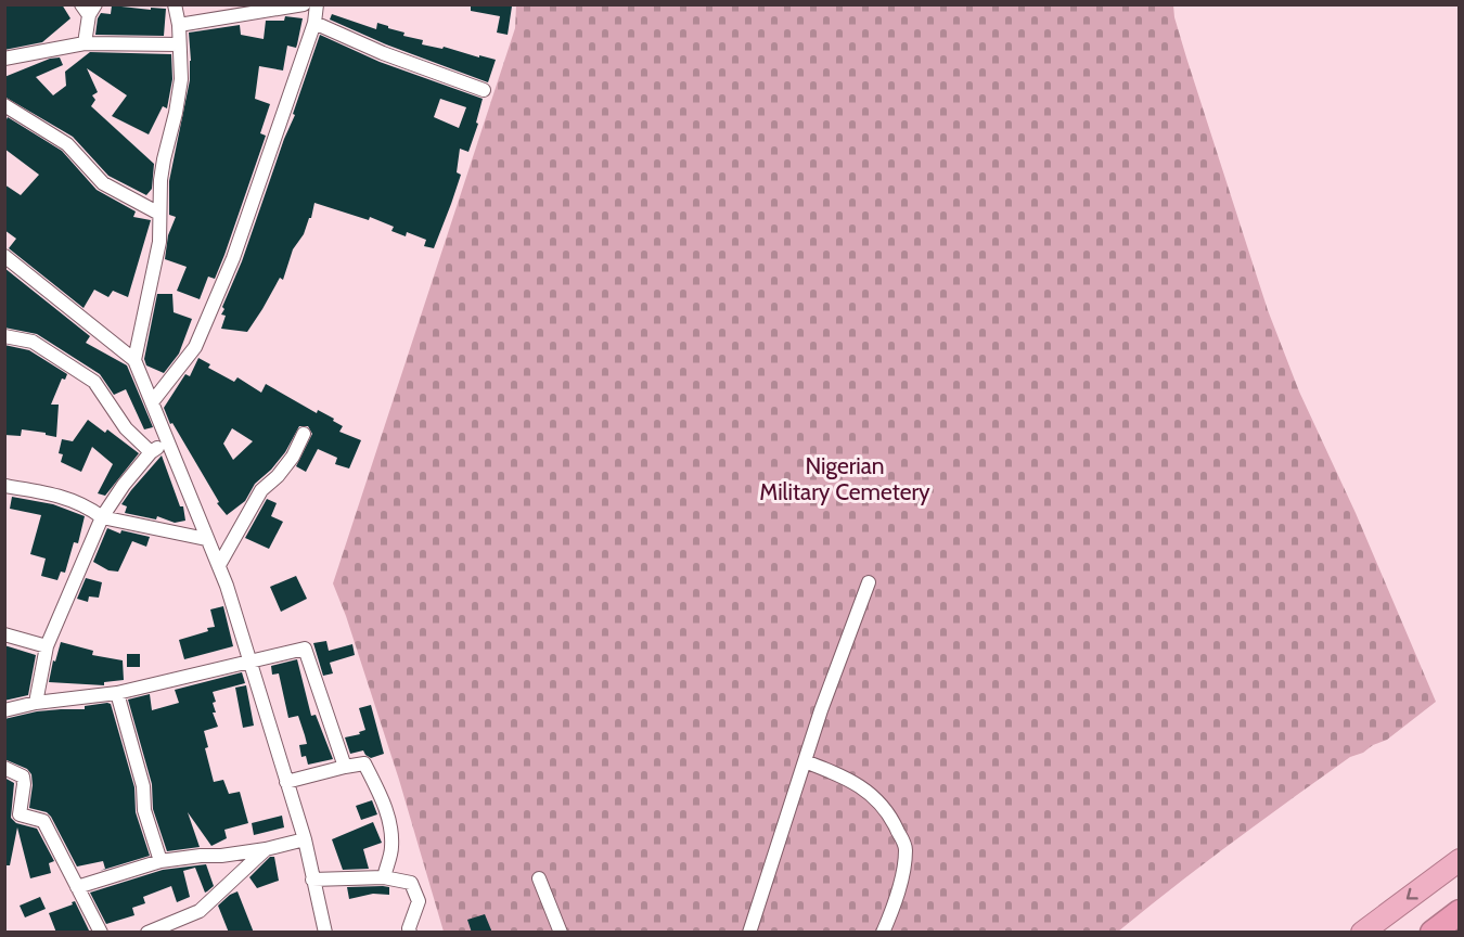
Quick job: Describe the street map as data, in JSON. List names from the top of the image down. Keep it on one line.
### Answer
{"parks":["Nigerian Military Cemetery"]}
